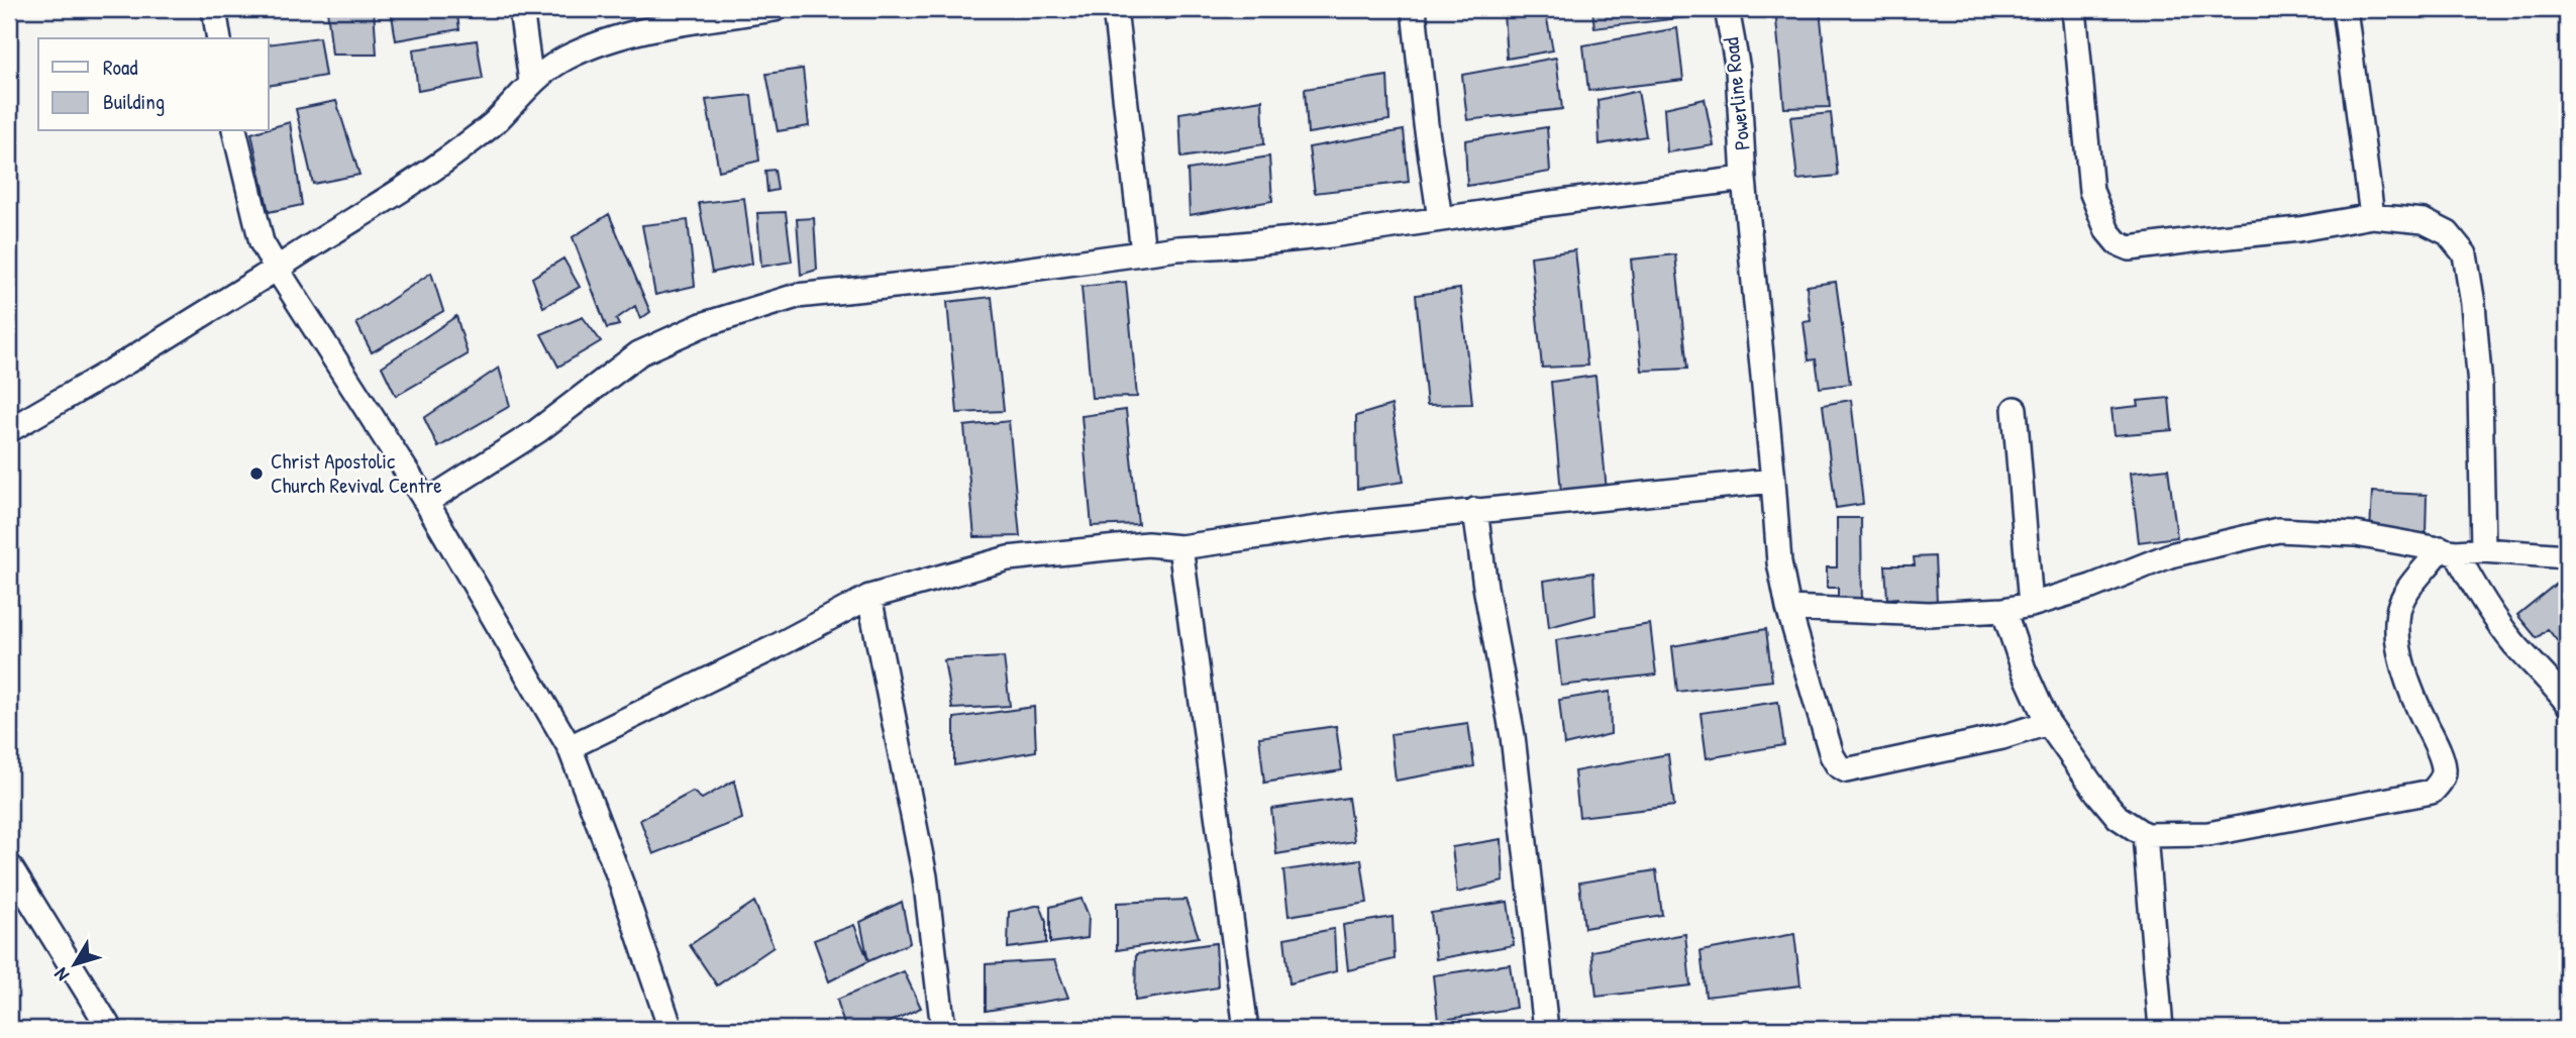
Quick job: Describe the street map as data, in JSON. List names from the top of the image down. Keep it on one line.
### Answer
{"streets":{"street":["Powerline Road"]},"places":["Christ Apostolic Church Revival Centre"],"legend":["Road","Building"],"north":"bottom left"}
